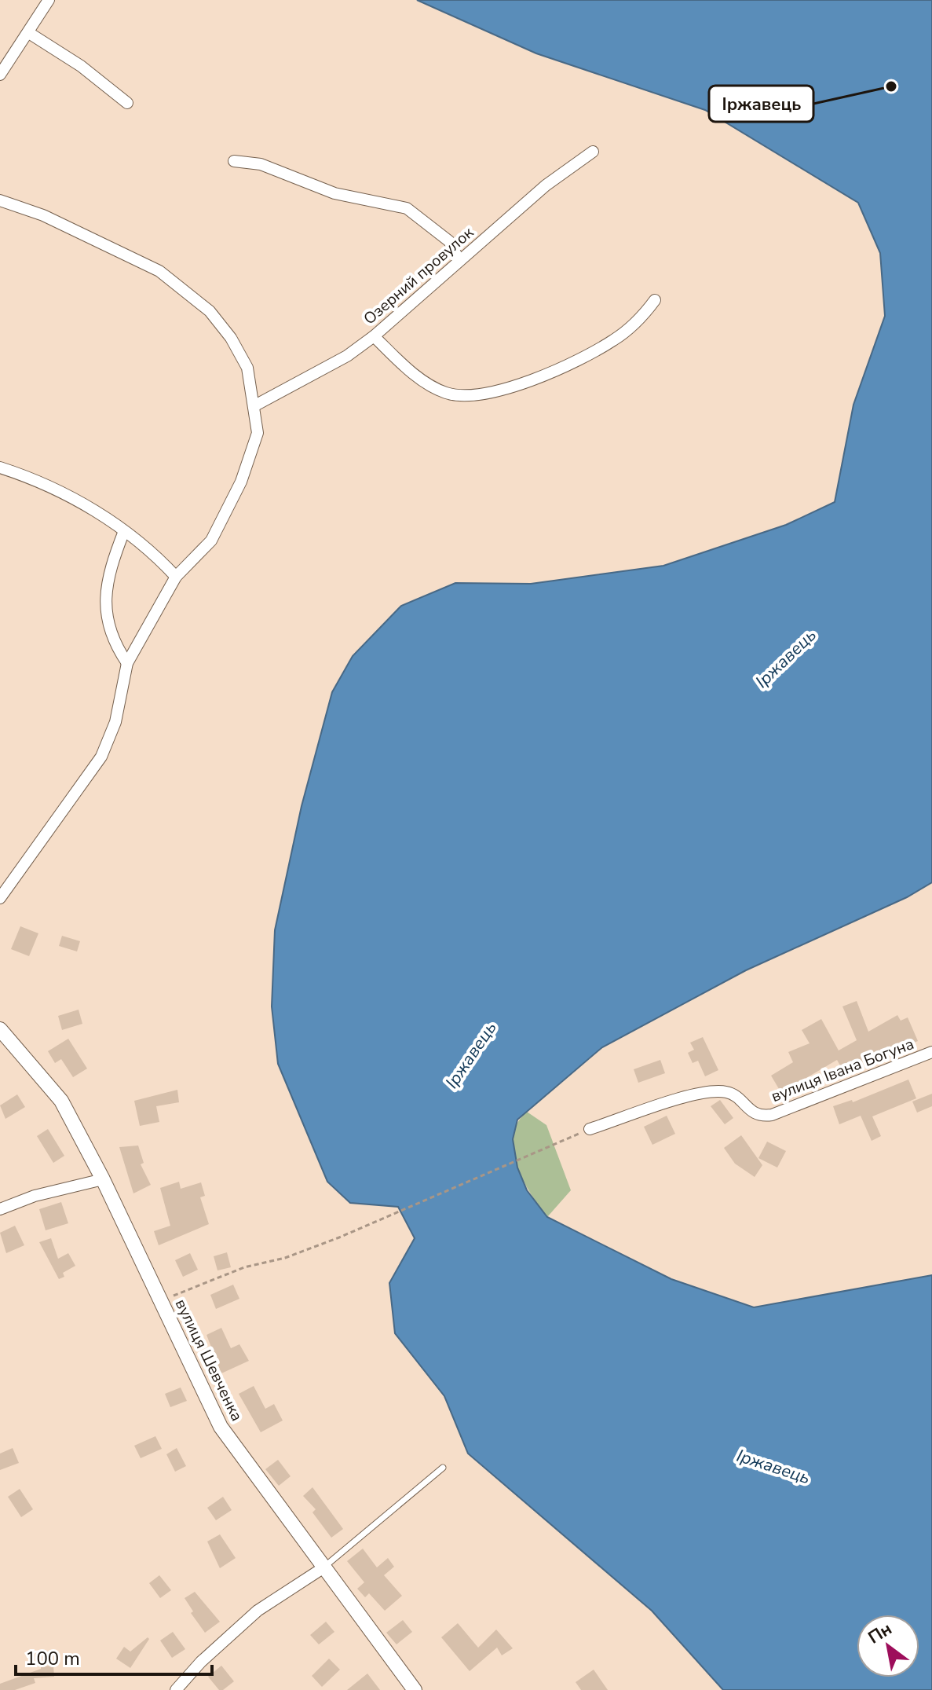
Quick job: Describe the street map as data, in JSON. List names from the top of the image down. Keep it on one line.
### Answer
{"streets":{"street":["Озерний провулок","вулиця Івана Богуна","вулиця Шевченка"]},"water":["Іржавець"],"places":["Іржавець"],"scale_bar":"100 m","north":"top left"}
